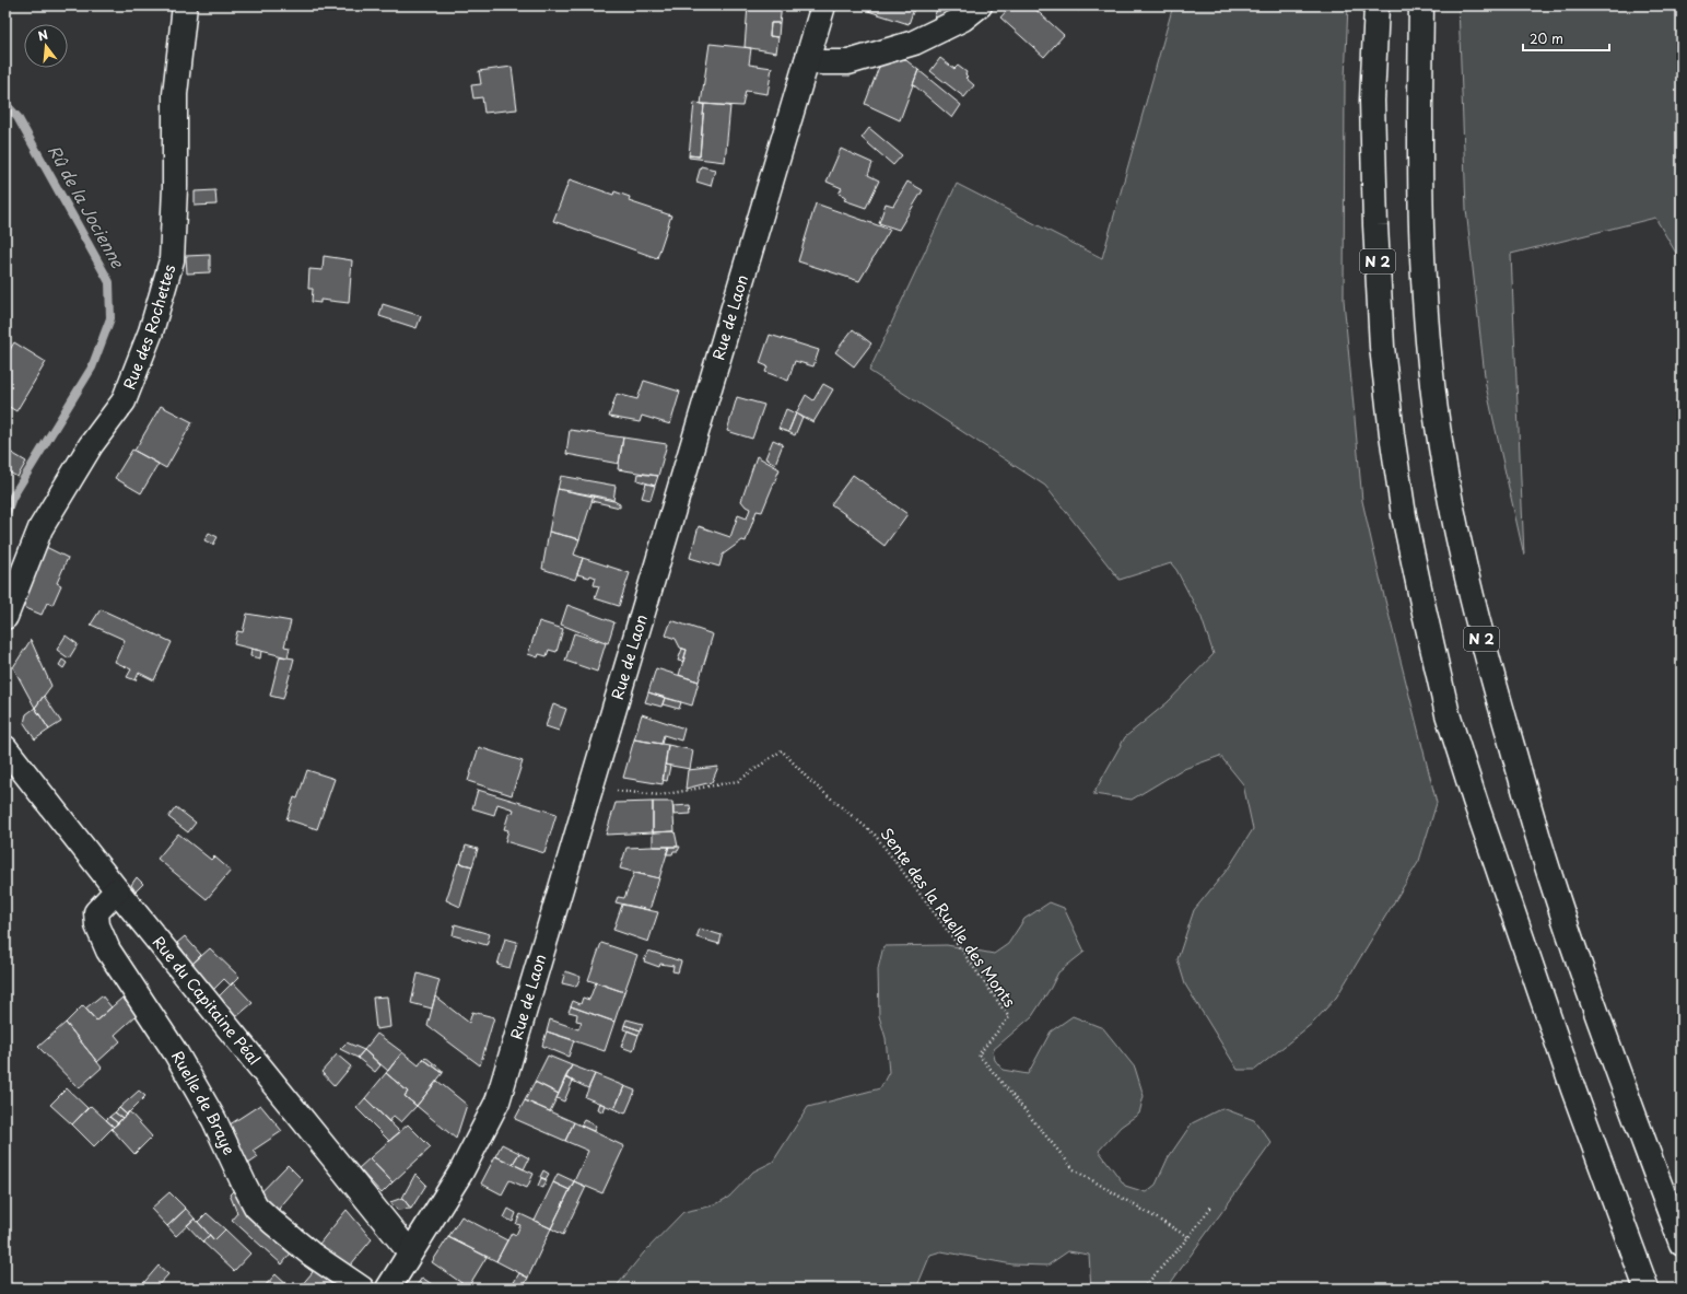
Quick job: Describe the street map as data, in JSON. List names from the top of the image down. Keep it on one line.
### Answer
{"streets":{"street":["N 2","Rue de Laon","Rue des Rochettes","Rue du Capitaine Péal","Ruelle de Braye"],"path":["Sente des la Ruelle des Monts"]},"crossings":[["Rue de Laon","Sente des la Ruelle des Monts"],["Rue de Laon","Rue du Capitaine Péal"],["Rue du Capitaine Péal","Ruelle de Braye"]],"water":["Rû de la Jocienne"],"scale_bar":"20 m","north":"top"}
